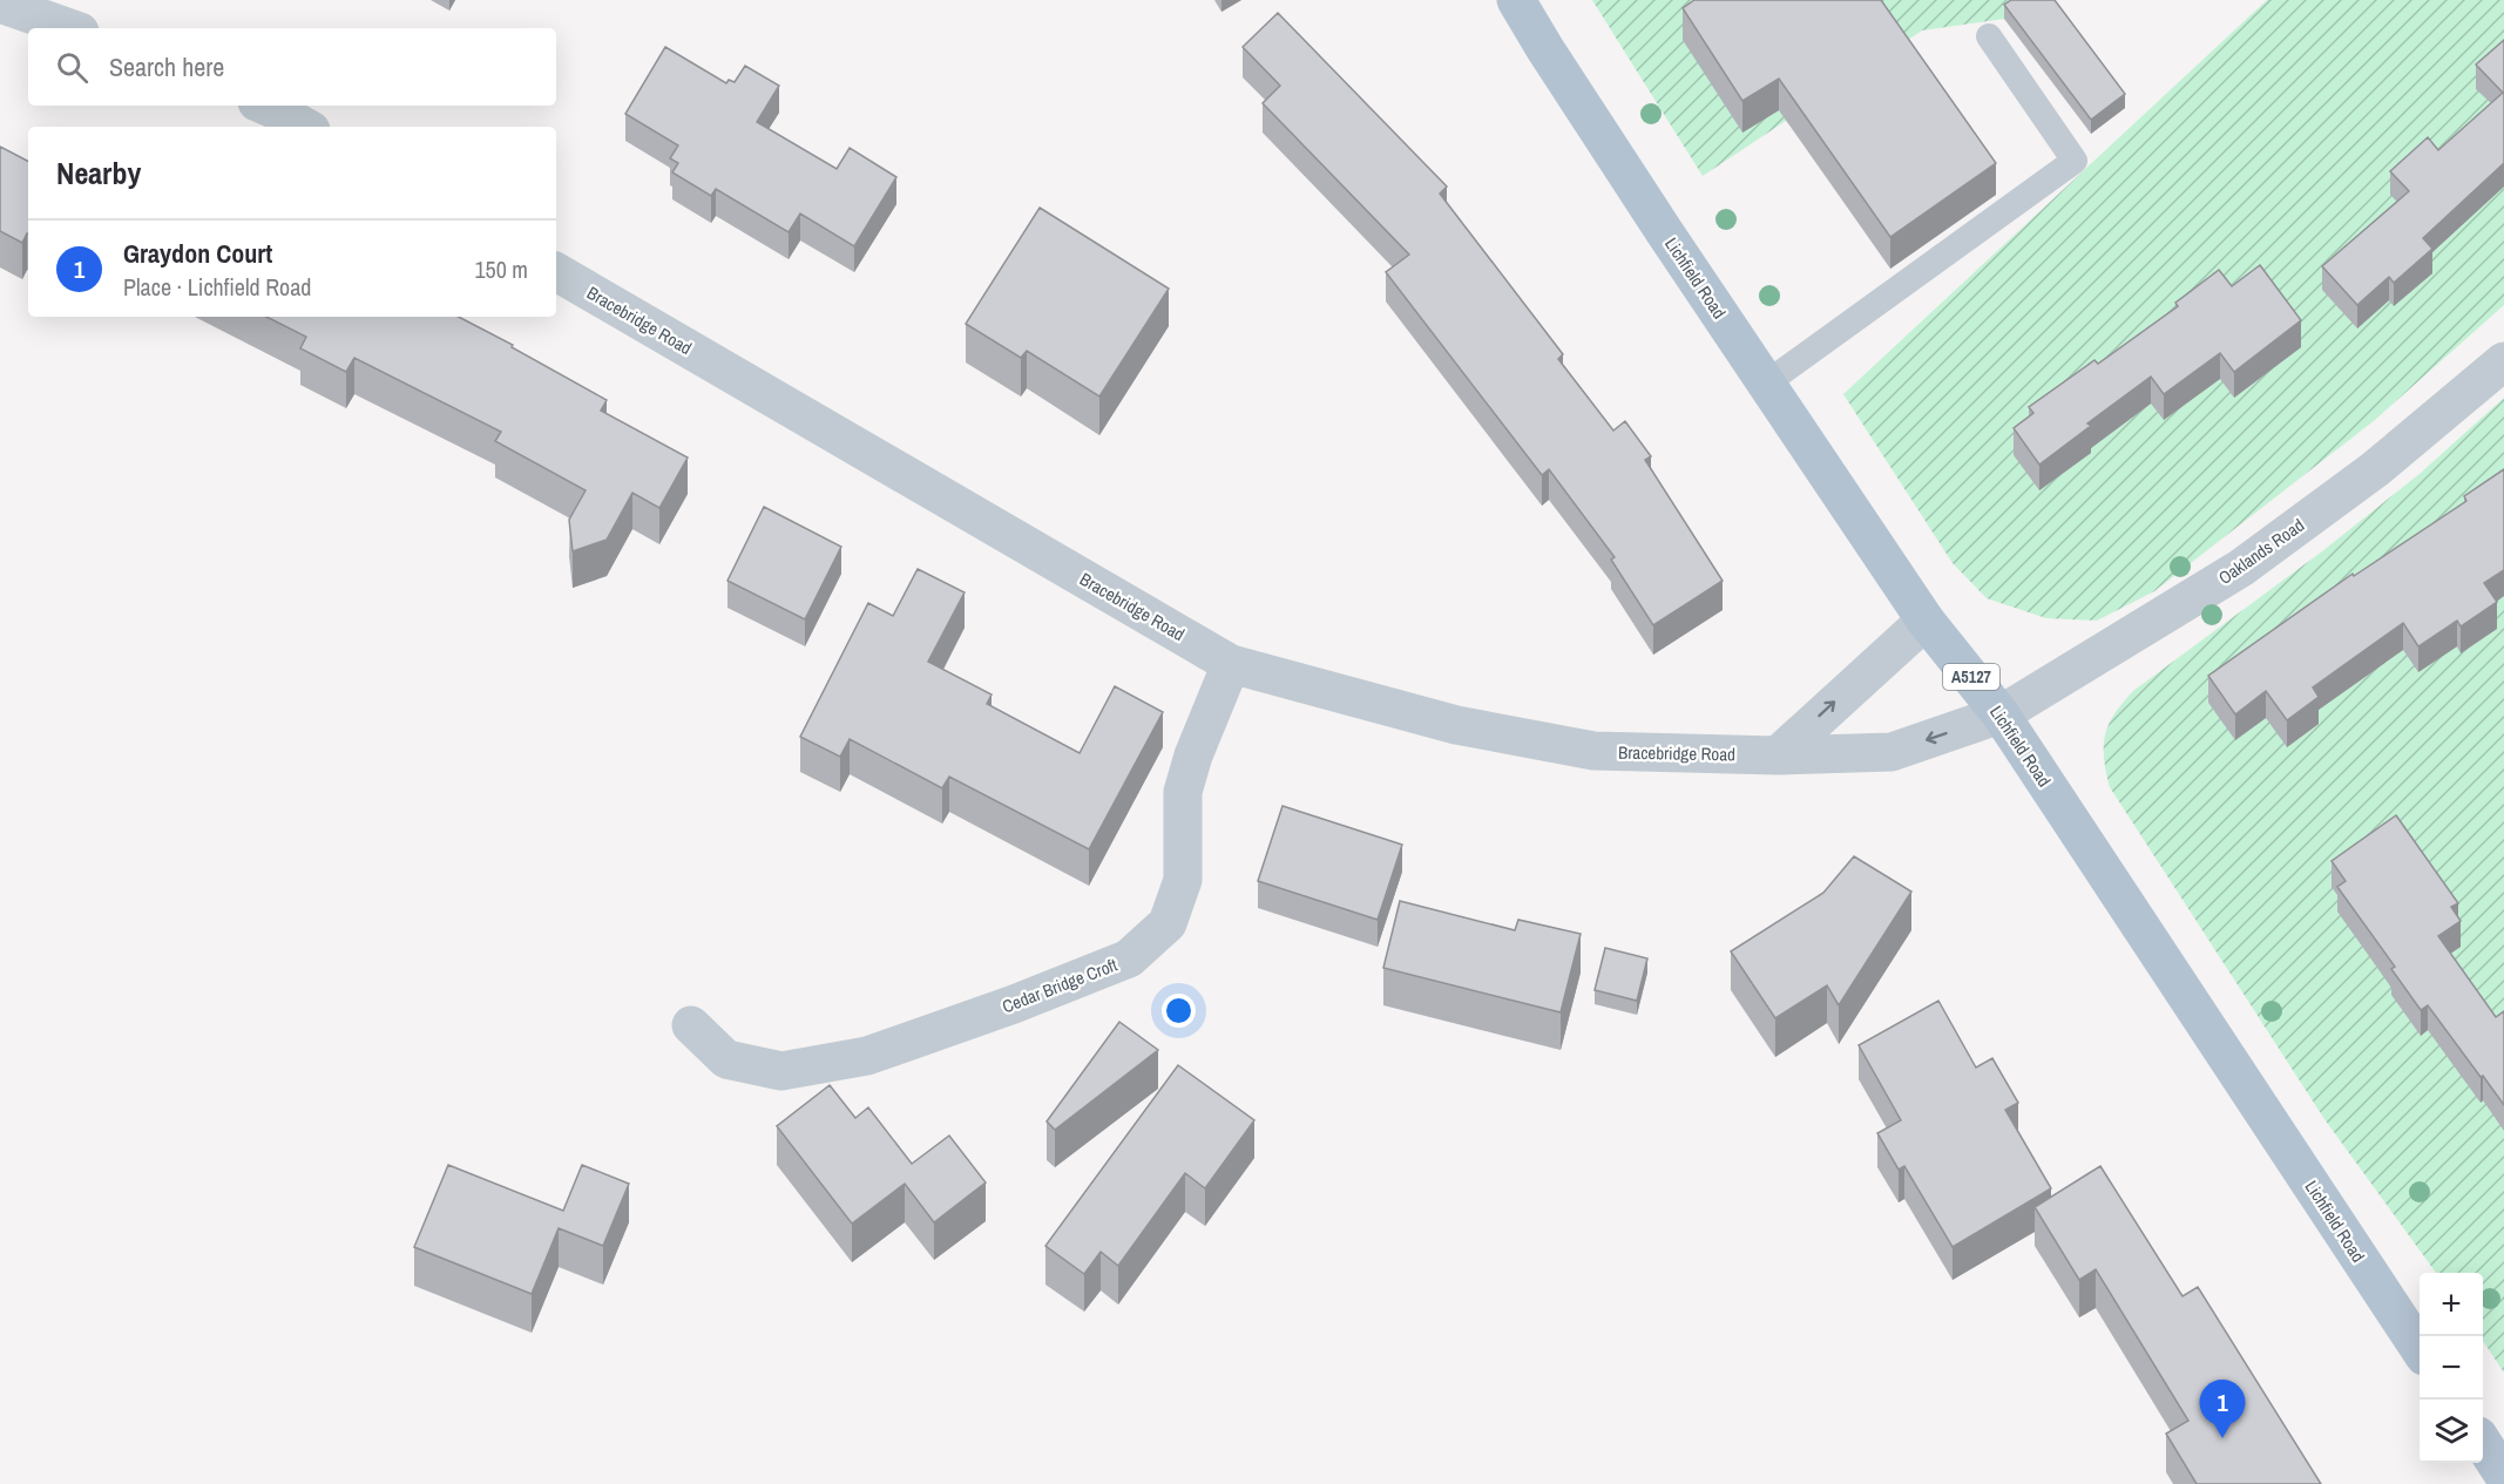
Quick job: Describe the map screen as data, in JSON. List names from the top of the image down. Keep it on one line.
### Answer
{"streets":{"main road":["Lichfield Road","A5127"],"street":["Bracebridge Road","Oaklands Road","Cedar Bridge Croft"]},"crossings":[["Lichfield Road","Bracebridge Road"],["Lichfield Road","Oaklands Road"],["Bracebridge Road","Oaklands Road"],["Bracebridge Road","Cedar Bridge Croft"]],"page":{"search":"Search here","heading":"Nearby","list":[{"mark":"1","name":"Graydon Court","note":"Place · Lichfield Road","value":"150 m"}],"map_buttons":["+","−"],"pins":"1"}}
